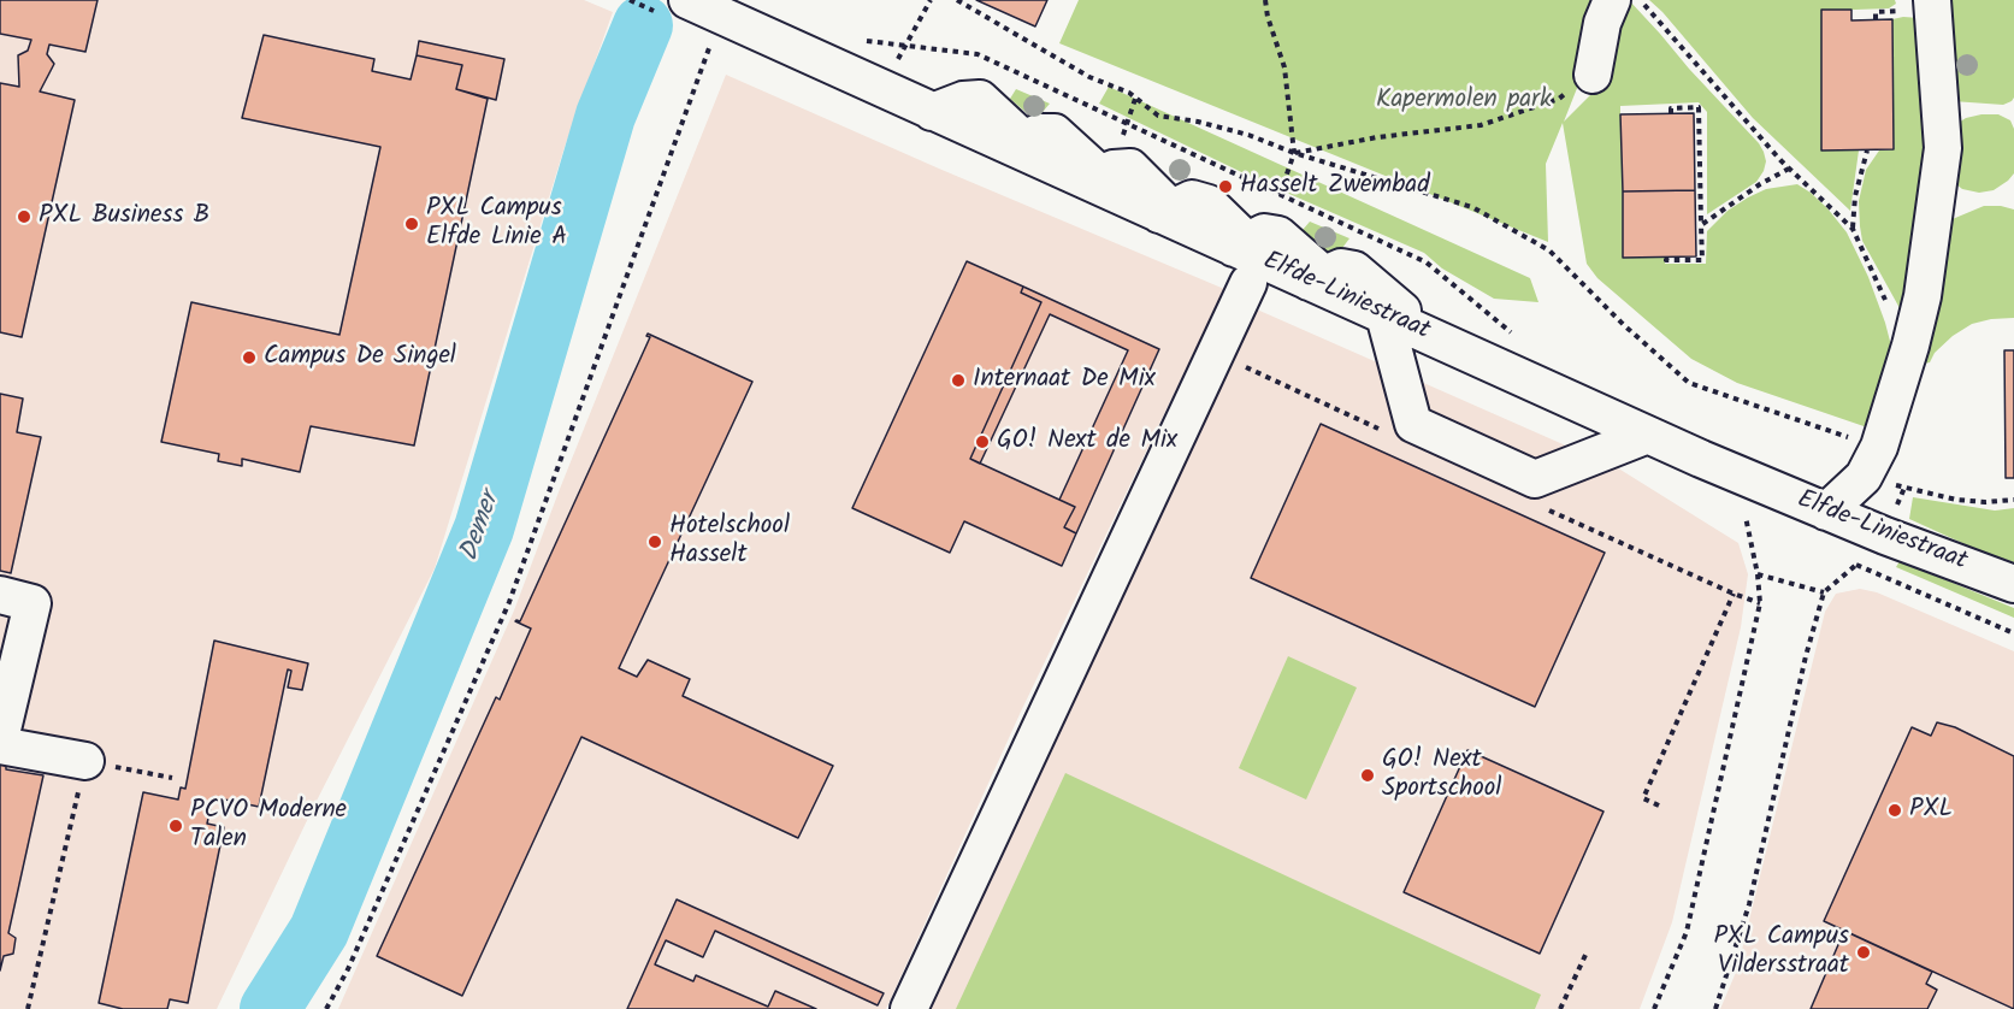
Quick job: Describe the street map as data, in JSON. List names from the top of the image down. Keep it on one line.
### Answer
{"streets":{"street":["Elfde-Liniestraat"]},"water":["Demer"],"parks":["Kapermolen park"],"places":["Hasselt Zwembad","PXL Business B","PXL Campus Elfde Linie A","Campus De Singel","Internaat De Mix","GO! Next de Mix","Hotelschool Hasselt","GO! Next Sportschool","PXL","PCVO Moderne Talen","PXL Campus Vildersstraat"]}
